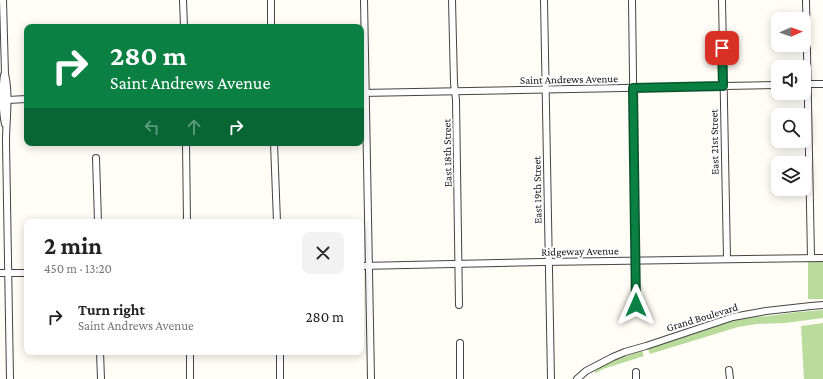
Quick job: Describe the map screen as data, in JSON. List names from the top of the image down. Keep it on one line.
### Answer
{"streets":{"street":["Saint Andrews Avenue","East 21st Street","East 18th Street","East 19th Street","Ridgeway Avenue","Grand Boulevard"]},"crossings":[["Saint Andrews Avenue","East 21st Street"],["Saint Andrews Avenue","East 18th Street"],["Saint Andrews Avenue","East 19th Street"],["East 21st Street","Ridgeway Avenue"],["East 18th Street","Ridgeway Avenue"],["East 19th Street","Ridgeway Avenue"]],"north":"right","page":{"turn":["280 m","Saint Andrews Avenue"],"heading":["2 min","450 m · 13:20"],"list":[{"name":"Turn right","note":"Saint Andrews Avenue","value":"280 m"}]}}
